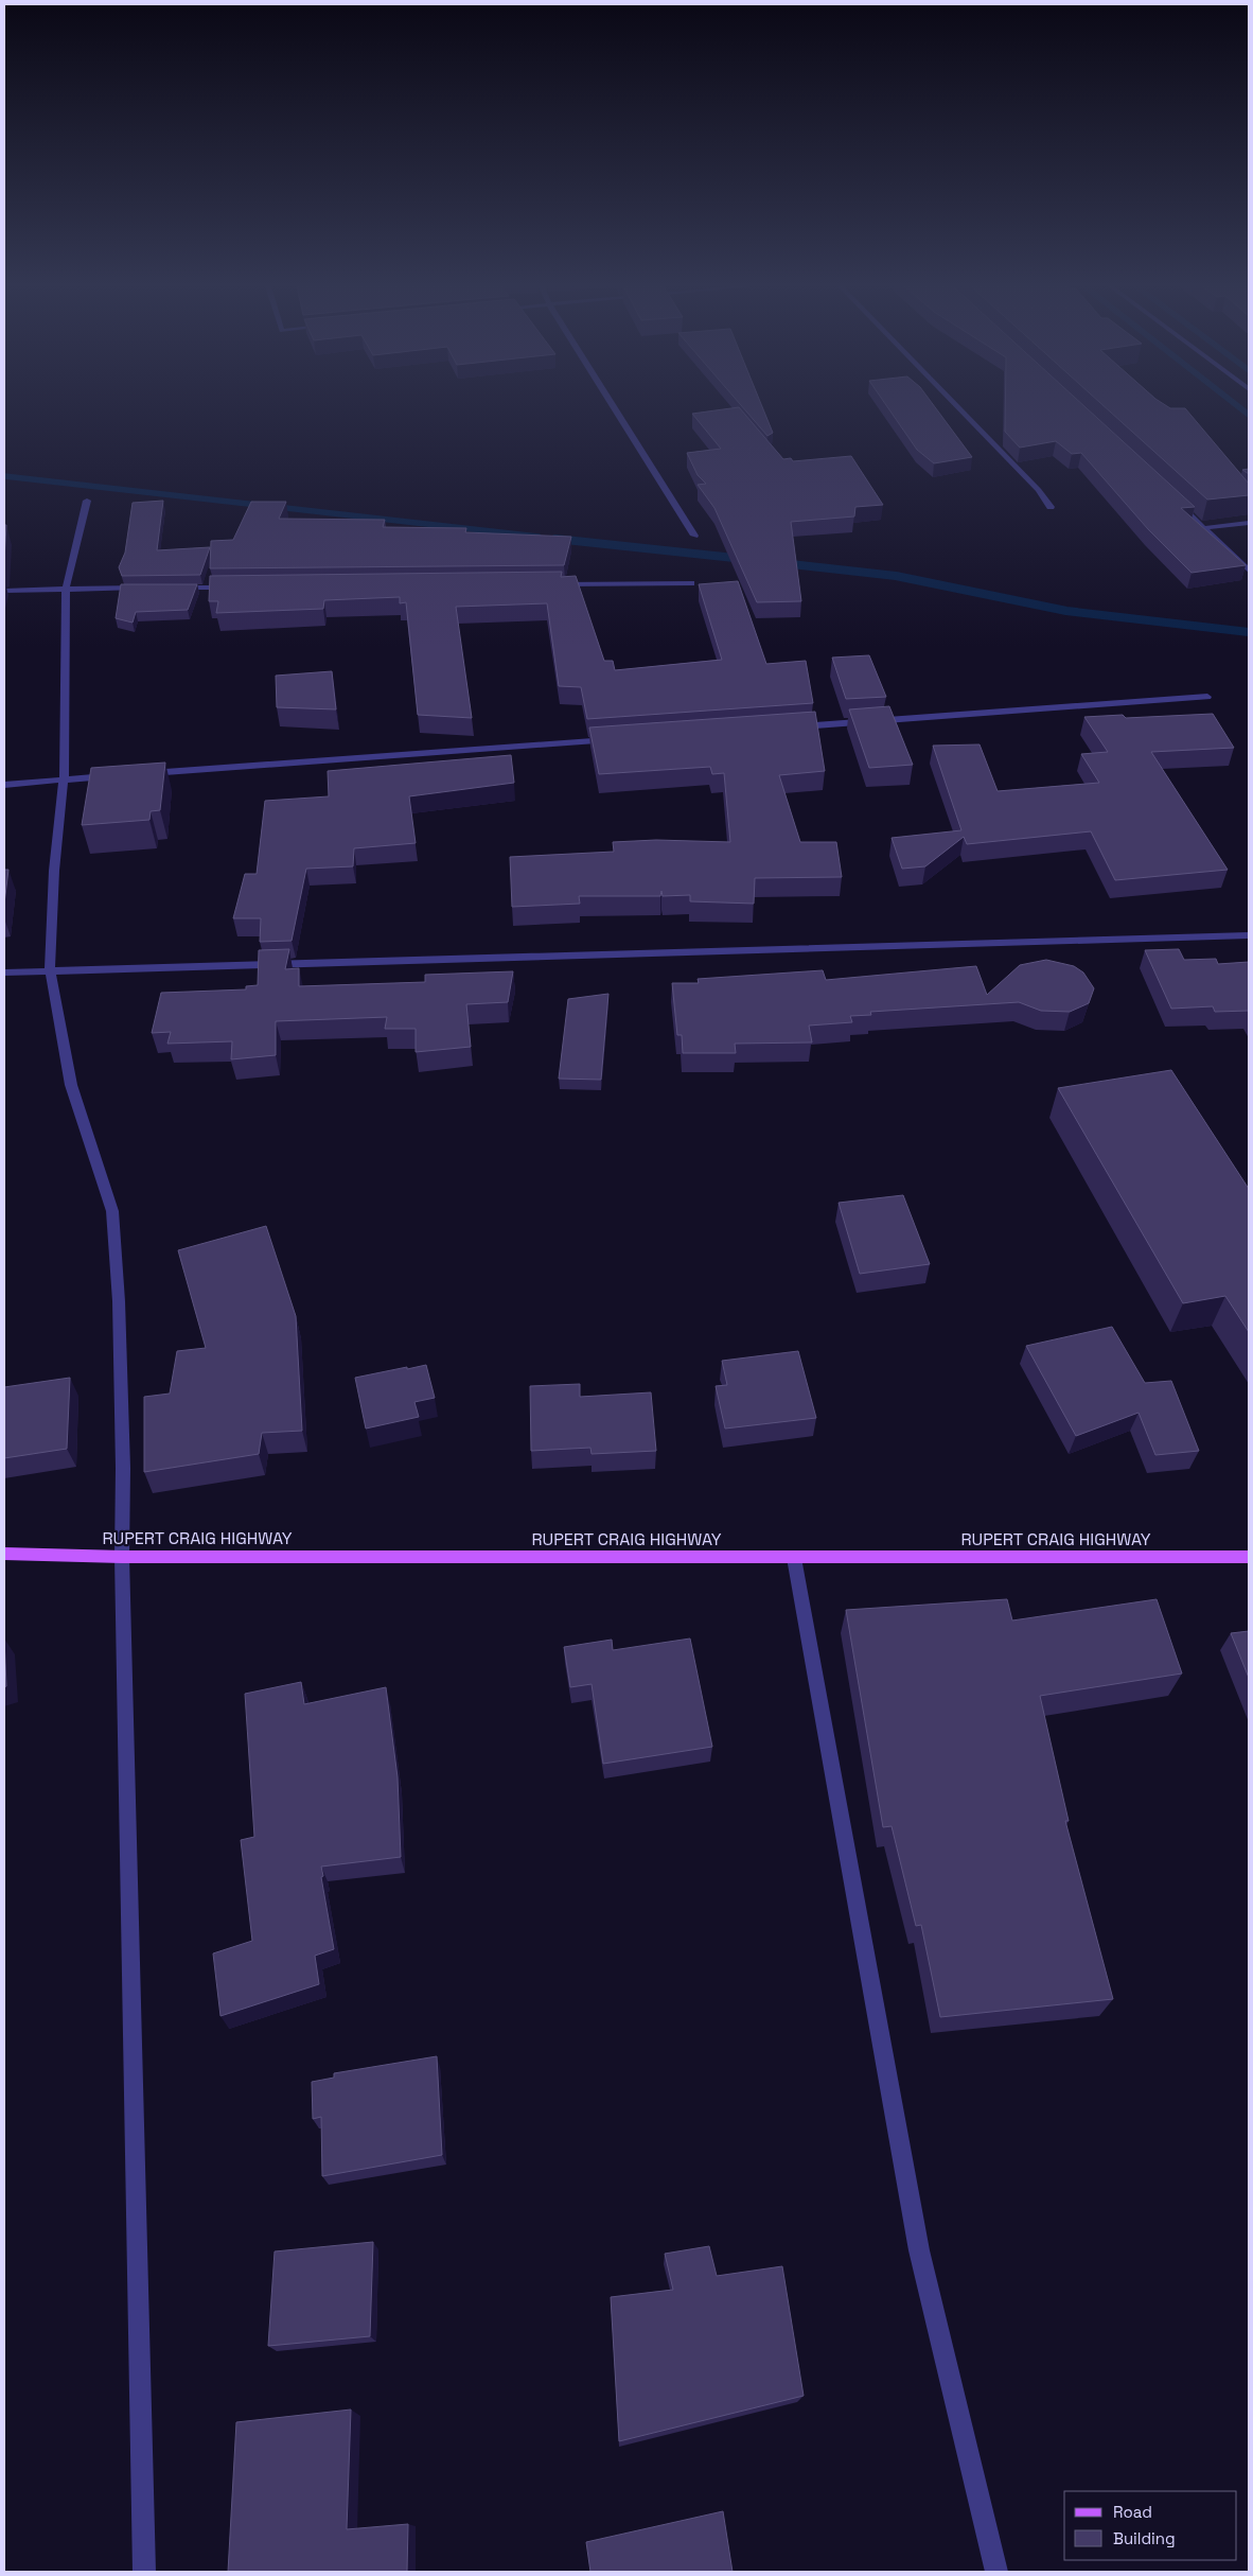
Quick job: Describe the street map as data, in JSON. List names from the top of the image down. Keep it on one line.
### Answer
{"streets":{"main road":["RUPERT CRAIG HIGHWAY"]},"legend":["Road","Building"]}
